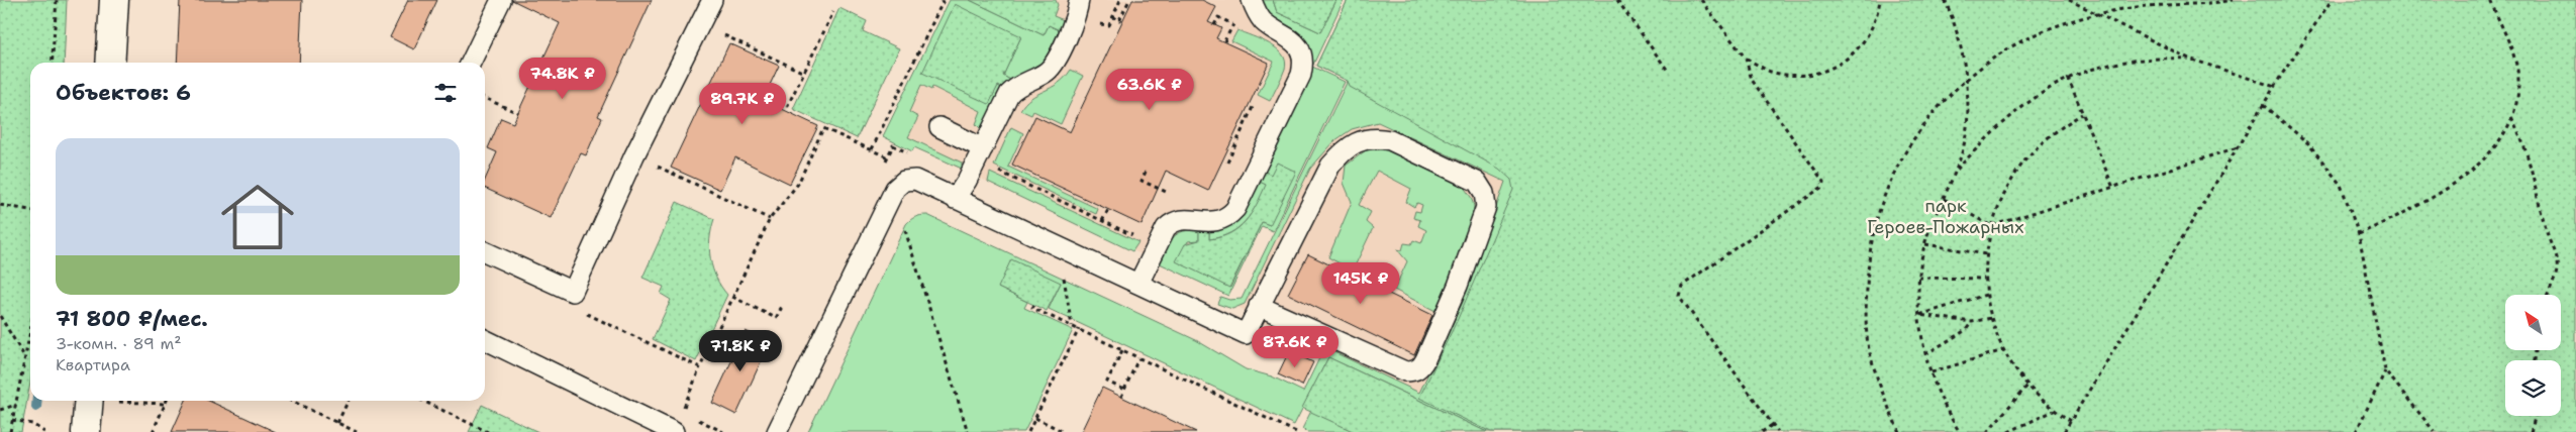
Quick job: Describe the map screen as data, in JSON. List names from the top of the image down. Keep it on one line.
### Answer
{"parks":["парк Героев-Пожарных"],"north":"top left","page":{"price":["74.8K ₽","63.6K ₽","89.7K ₽","145K ₽","87.6K ₽","71.8K ₽"],"heading":"Объектов: 6","list":[{"name":"71 800 ₽/мес.","note":"3-комн. · 89 m² · Квартира"}]}}
